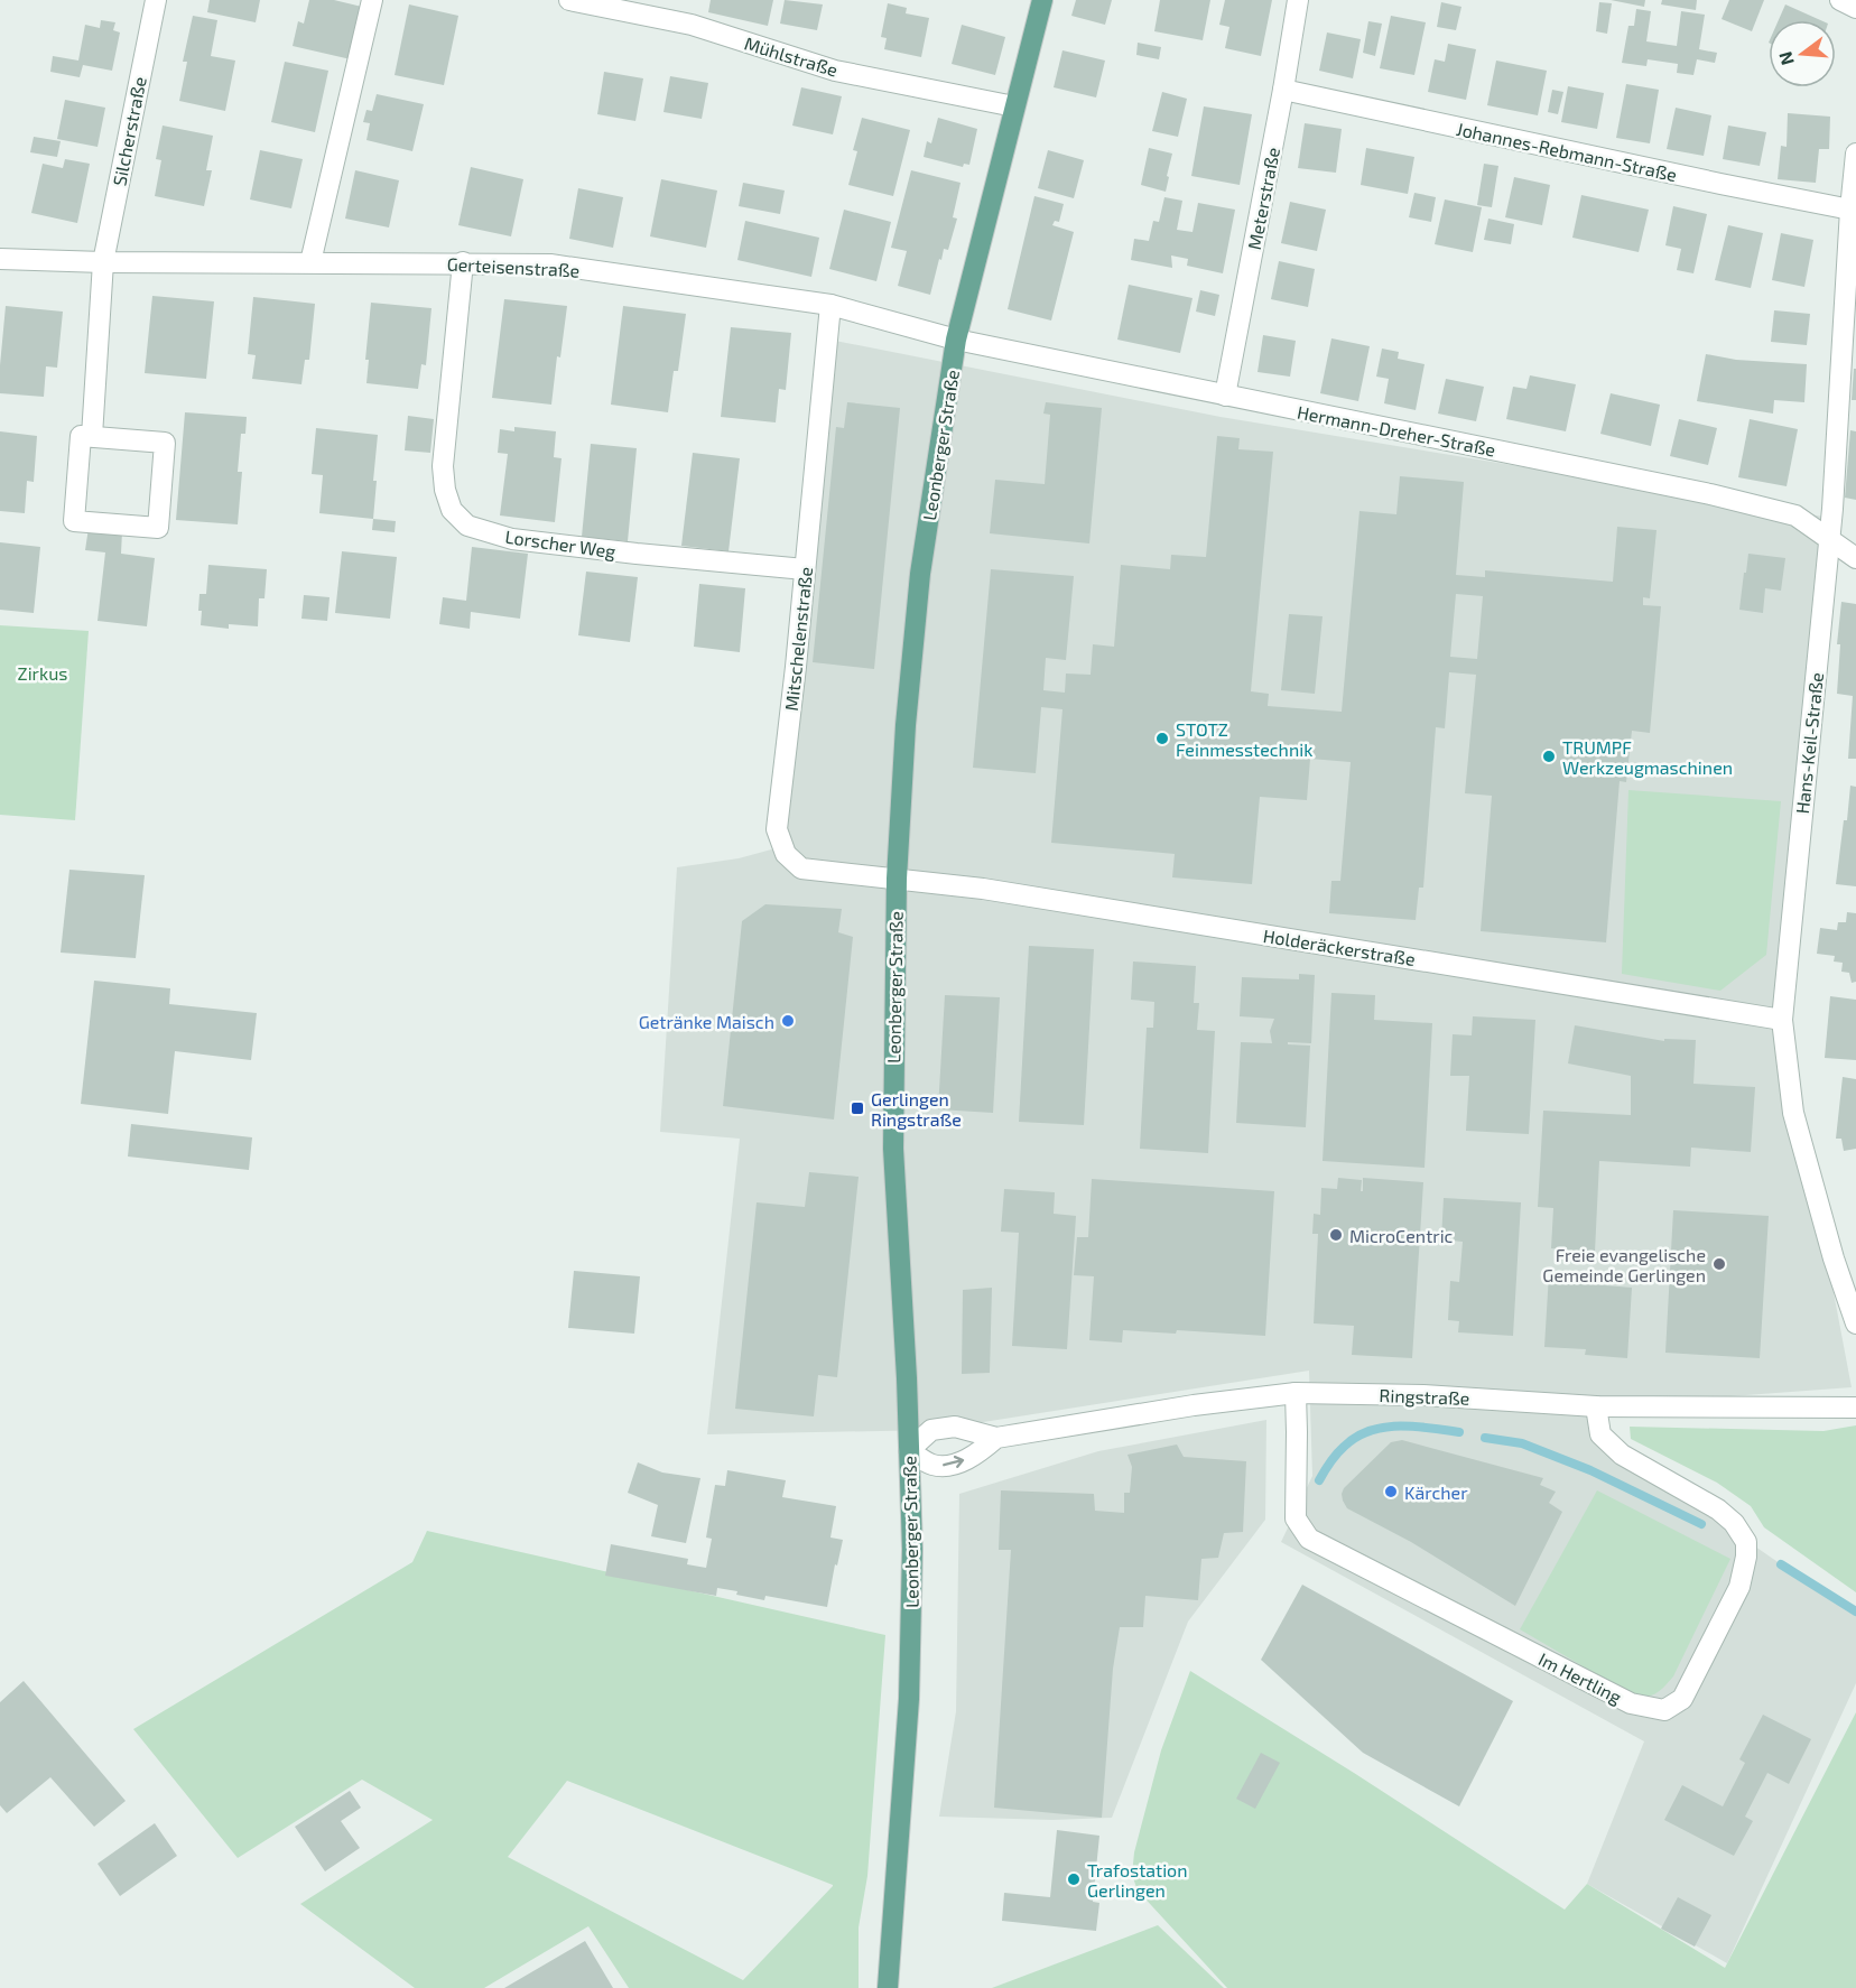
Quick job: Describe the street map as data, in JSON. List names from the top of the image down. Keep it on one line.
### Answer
{"streets":{"main road":["Leonberger Straße"],"street":["Mühlstraße","Silcherstraße","Johannes-Rebmann-Straße","Meterstraße","Gerteisenstraße","Hermann-Dreher-Straße","Lorscher Weg","Mitschelenstraße","Hans-Keil-Straße","Holderäckerstraße","Ringstraße","Im Hertling"]},"crossings":[["Mühlstraße","Leonberger Straße"],["Silcherstraße","Gerteisenstraße"],["Johannes-Rebmann-Straße","Meterstraße"],["Johannes-Rebmann-Straße","Hans-Keil-Straße"],["Meterstraße","Hermann-Dreher-Straße"],["Gerteisenstraße","Hermann-Dreher-Straße"],["Gerteisenstraße","Leonberger Straße"],["Gerteisenstraße","Lorscher Weg"],["Gerteisenstraße","Mitschelenstraße"],["Hermann-Dreher-Straße","Leonberger Straße"],["Hermann-Dreher-Straße","Hans-Keil-Straße"],["Leonberger Straße","Mitschelenstraße"],["Leonberger Straße","Holderäckerstraße"],["Leonberger Straße","Ringstraße"],["Lorscher Weg","Mitschelenstraße"],["Mitschelenstraße","Holderäckerstraße"],["Hans-Keil-Straße","Holderäckerstraße"],["Ringstraße","Im Hertling"]],"parks":["Zirkus"],"places":{"other":["STOTZ Feinmesstechnik","TRUMPF Werkzeugmaschinen","Getränke Maisch","MicroCentric","Freie evangelische Gemeinde Gerlingen","Kärcher","Trafostation Gerlingen"],"transit":["Gerlingen Ringstraße"]},"north":"left"}
